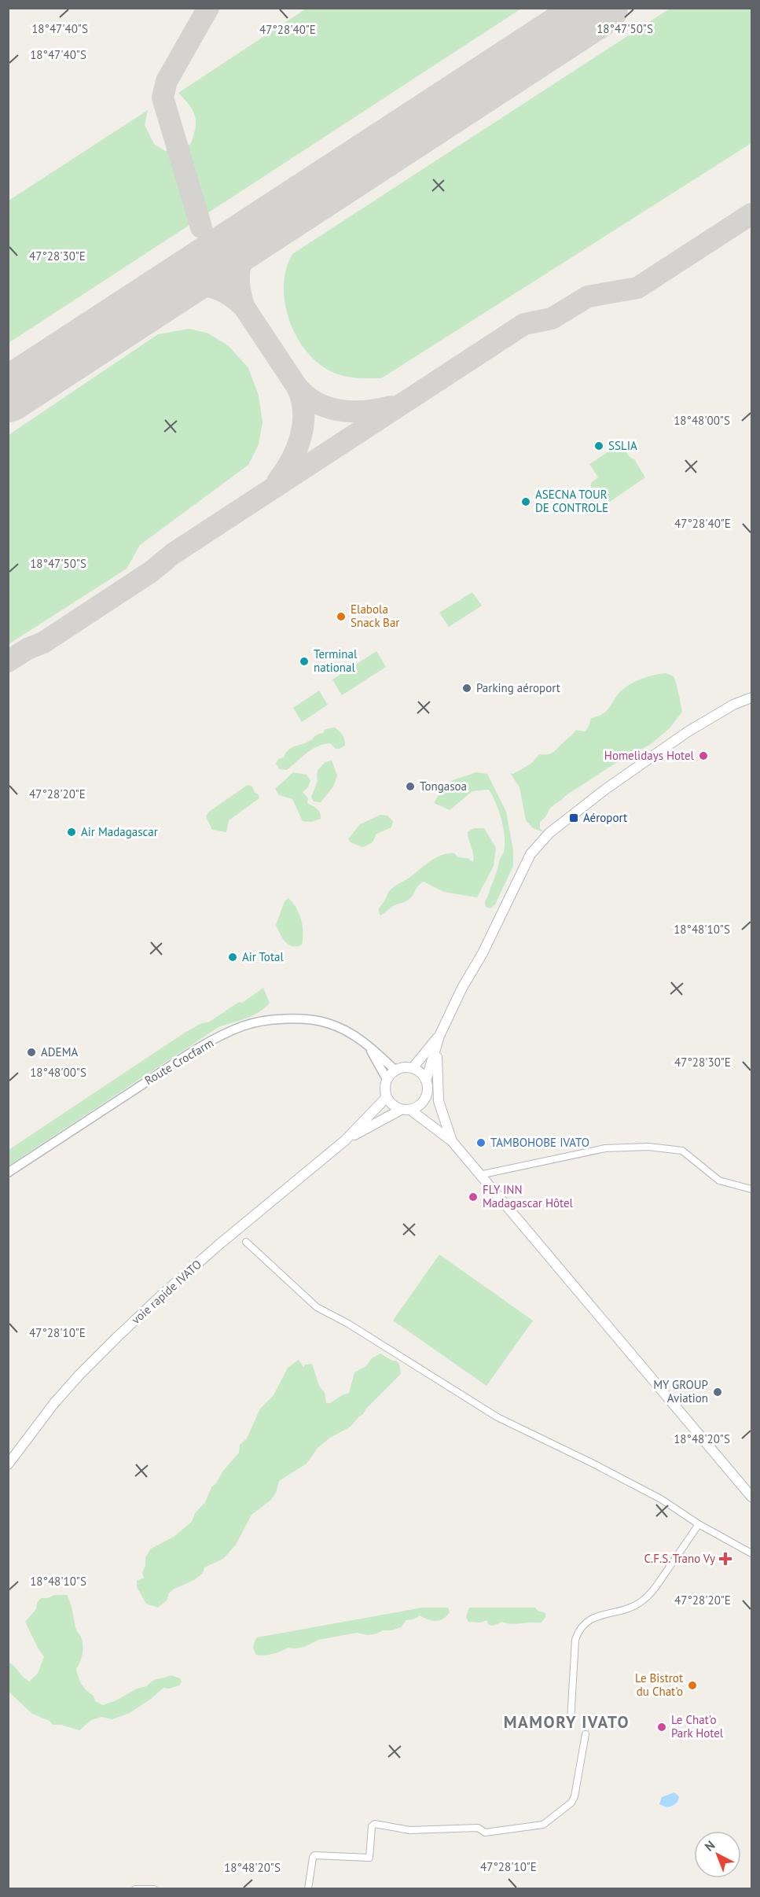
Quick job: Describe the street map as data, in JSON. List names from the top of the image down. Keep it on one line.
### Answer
{"streets":{"main road":["voie rapide IVATO"],"street":["Route Crocfarm"]},"districts":["MAMORY IVATO"],"places":{"other":["SSLIA","ASECNA TOUR DE CONTROLE","Elabola Snack Bar","Terminal national","Parking aéroport","Homelidays Hotel","Tongasoa","Air Madagascar","Air Total","ADEMA","TAMBOHOBE IVATO","FLY INN Madagascar Hôtel","MY GROUP Aviation","Le Bistrot du Chat'o","Le Chat'o Park Hotel"],"transit":["Aéroport"],"health":["C.F.S. Trano Vy"]},"north":"top left","coordinates":["18°47'40\"S","18°47'50\"S","47°28'40\"E","47°28'30\"E","18°48'00\"S","47°28'20\"E","18°48'10\"S","47°28'10\"E","18°48'20\"S"]}
